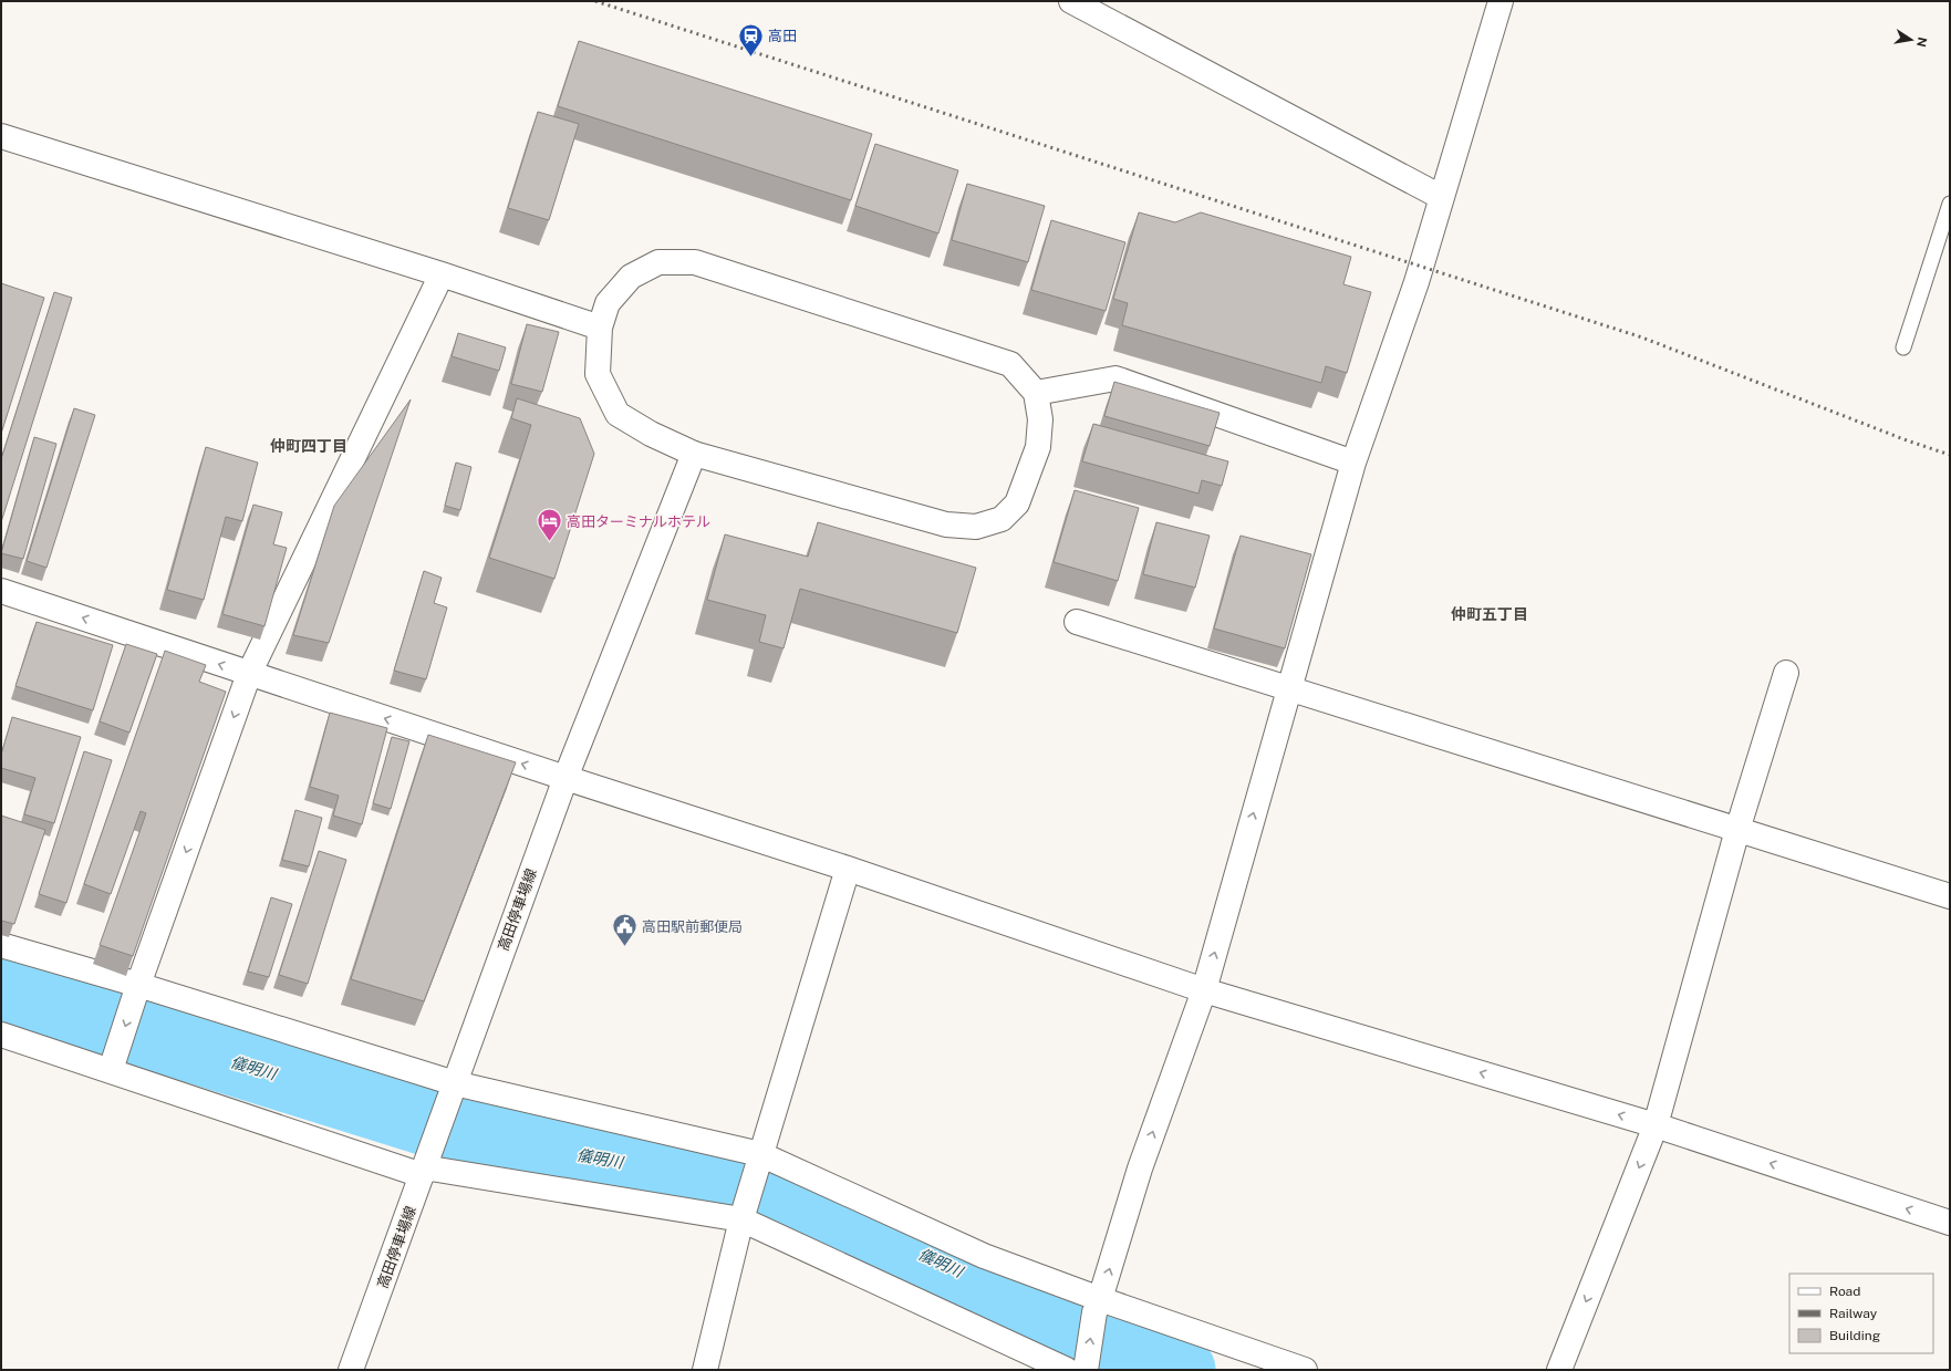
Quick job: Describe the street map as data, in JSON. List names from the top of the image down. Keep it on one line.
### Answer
{"streets":{"street":["高田停車場線"]},"districts":["仲町四丁目","仲町五丁目"],"water":["儀明川"],"places":{"station":["高田"],"hotel":["高田ターミナルホテル"],"public building":["高田駅前郵便局"]},"legend":["Road","Railway","Building"],"north":"right"}
